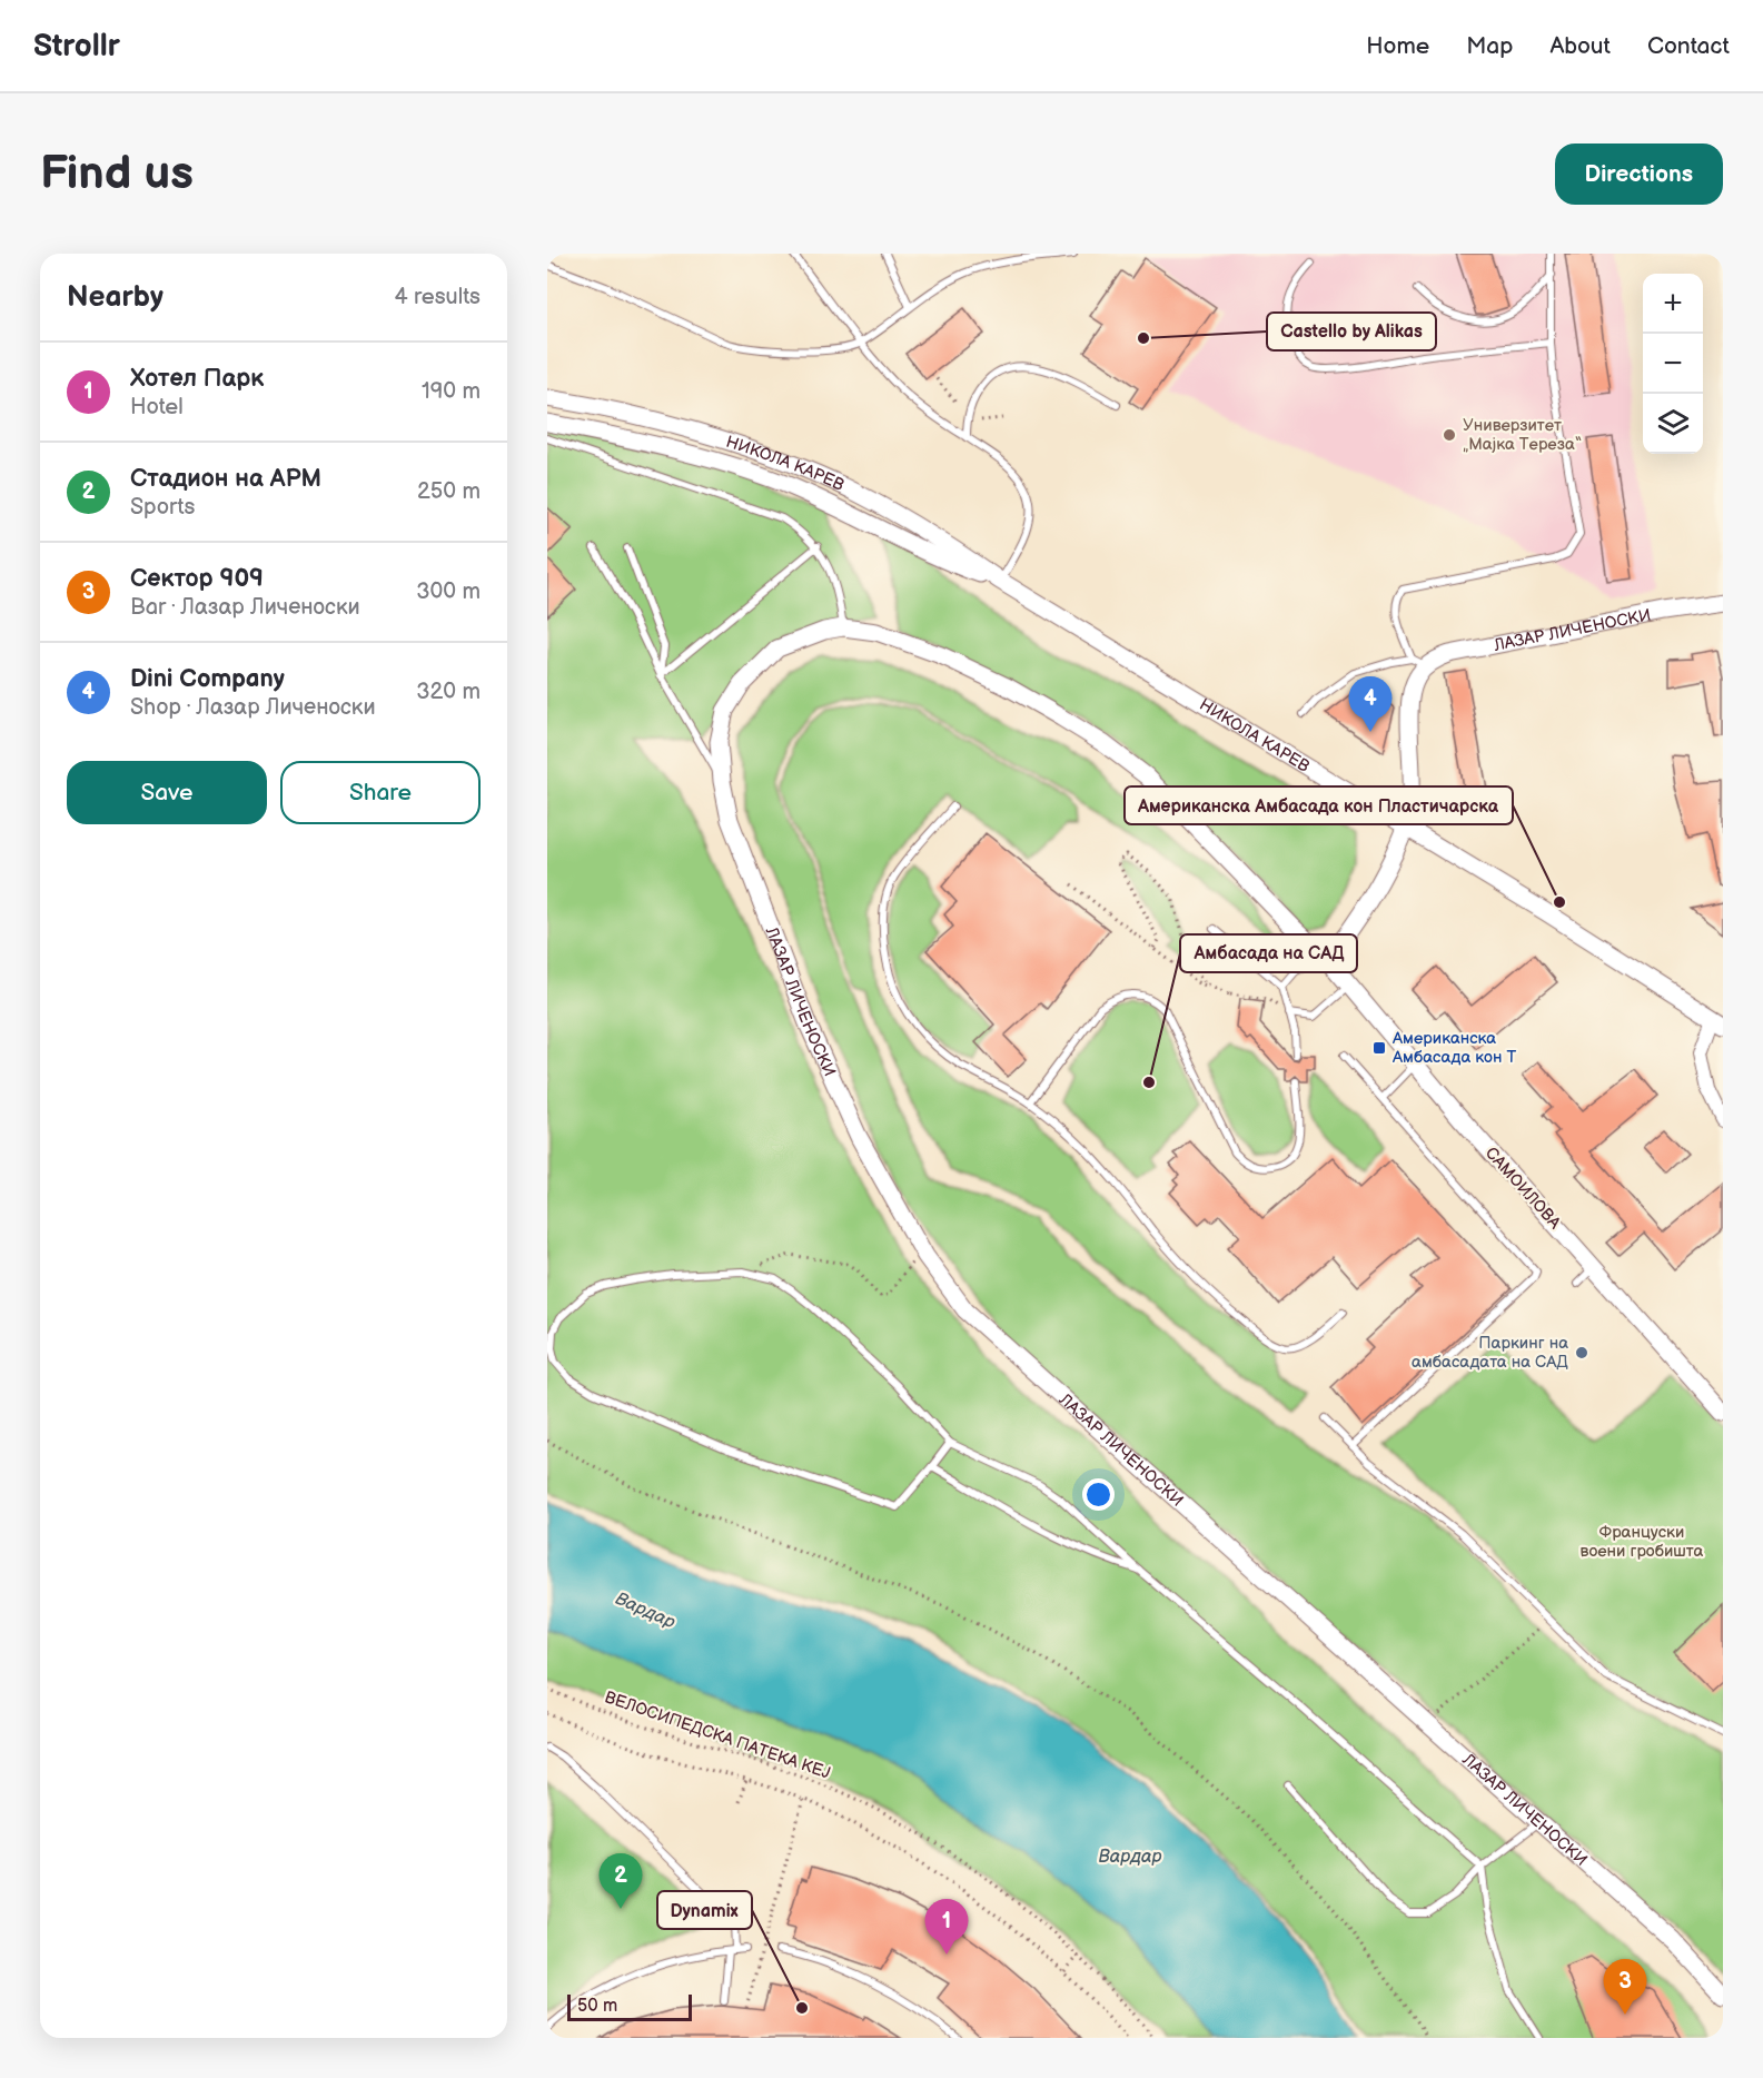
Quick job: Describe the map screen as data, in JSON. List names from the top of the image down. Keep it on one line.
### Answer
{"streets":{"street":["НИКОЛА КАРЕВ","ЛАЗАР ЛИЧЕНОСКИ","САМОИЛОВА"],"path":["ВЕЛОСИПЕДСКА ПАТЕКА КЕЈ"]},"crossings":[["ЛАЗАР ЛИЧЕНОСКИ","САМОИЛОВА"]],"water":["Вардар"],"parks":["Француски воени гробишта"],"places":{"other":["Castello by Alikas","Универзитет „Мајка Тереза“","Американска Амбасада кон Пластичарска","Амбасада на САД","Паркинг на амбасадата на САД","Dynamix"],"transit":["Американска Амбасада кон Т"]},"scale_bar":"50 m","page":{"header":"Strollr","nav":["Home","Map","About","Contact"],"buttons":["Directions",["Save","Share"]],"title":"Find us","heading":["Nearby","4 results"],"map_buttons":["+","−"],"list":[{"mark":"1","name":"Хотел Парк","note":"Hotel","value":"190 m"},{"mark":"2","name":"Стадион на АРМ","note":"Sports","value":"250 m"},{"mark":"3","name":"Сектор 909","note":"Bar · Лазар Личеноски","value":"300 m"},{"mark":"4","name":"Dini Company","note":"Shop · Лазар Личеноски","value":"320 m"}],"pins":["4","2","1","3"],"scale":"50 m"}}
